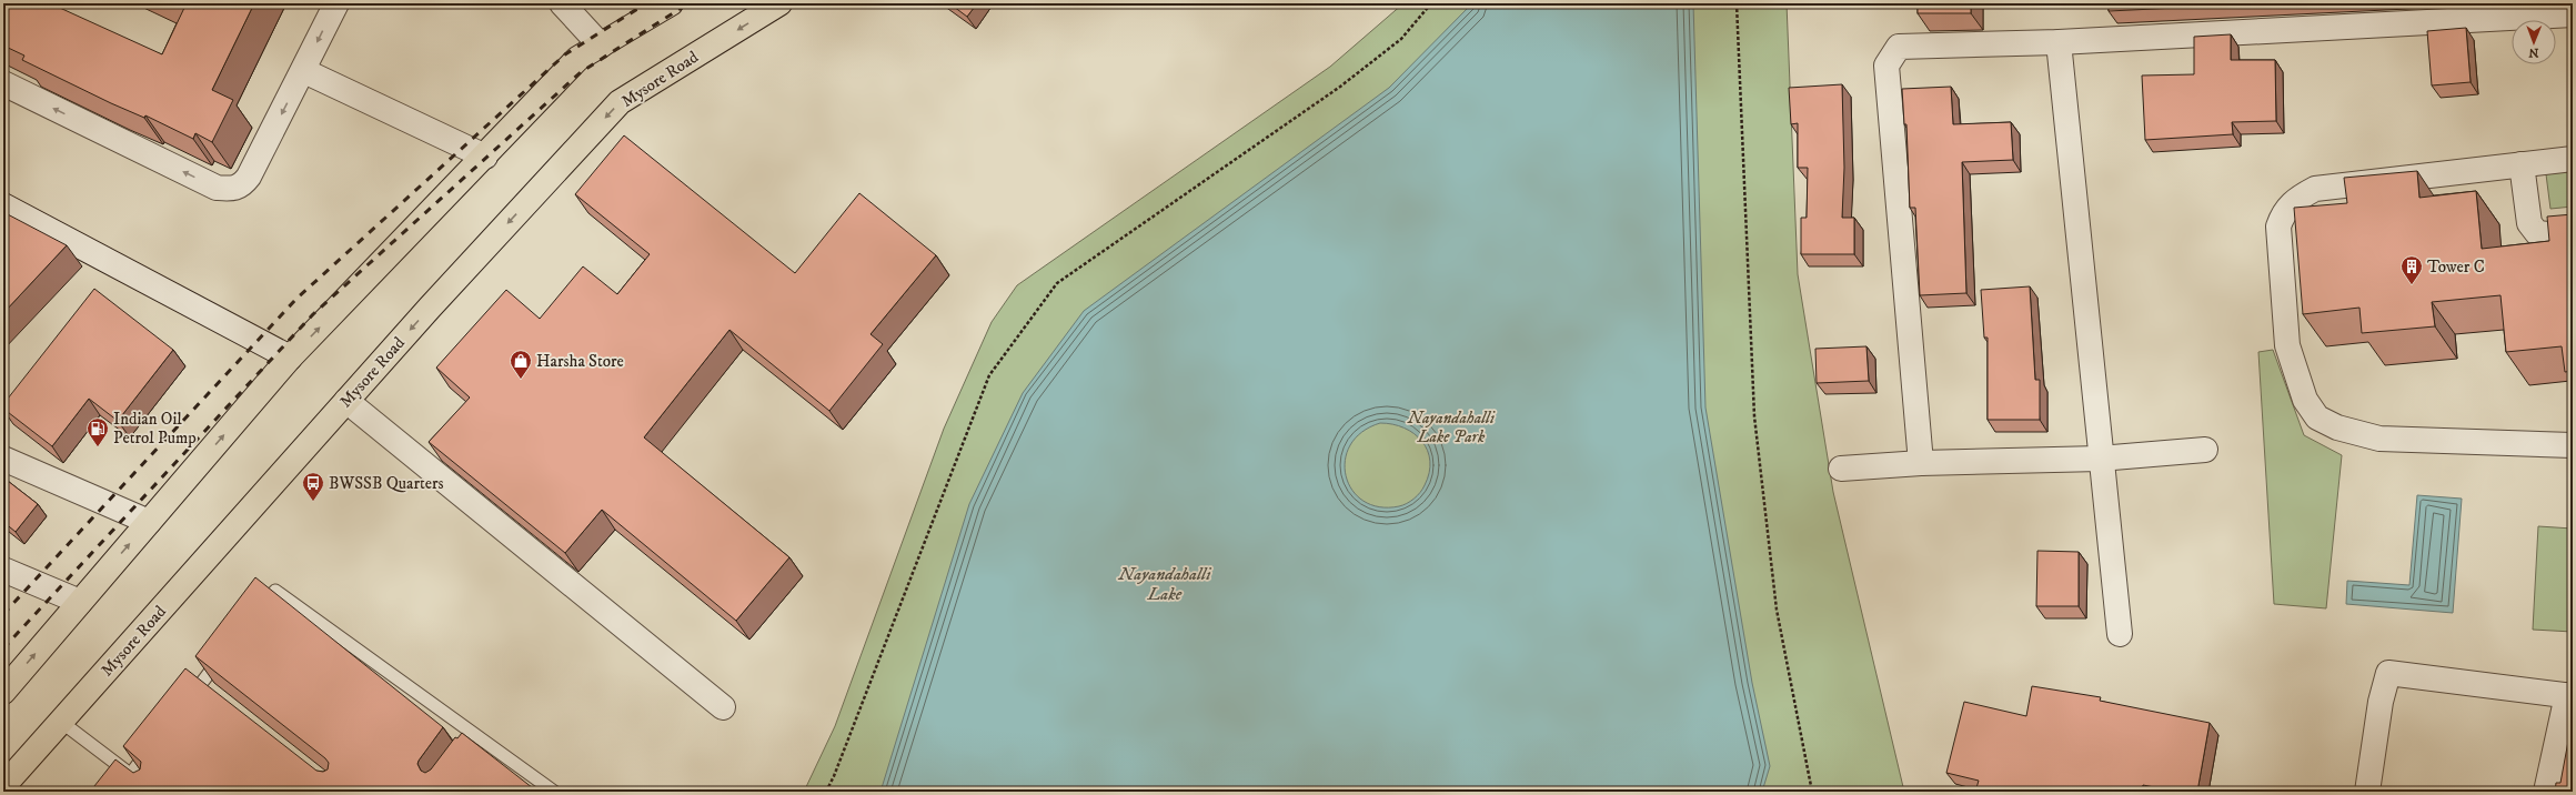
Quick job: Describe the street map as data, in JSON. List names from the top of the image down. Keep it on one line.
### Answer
{"streets":{"highway":["Mysore Road"]},"water":["Nayandahalli Lake"],"parks":["Nayandahalli Lake Park"],"places":{"building":["Tower C"],"shop":["Harsha Store"],"fuel station":["Indian Oil Petrol Pump"],"bus stop":["BWSSB Quarters"]},"north":"bottom"}
